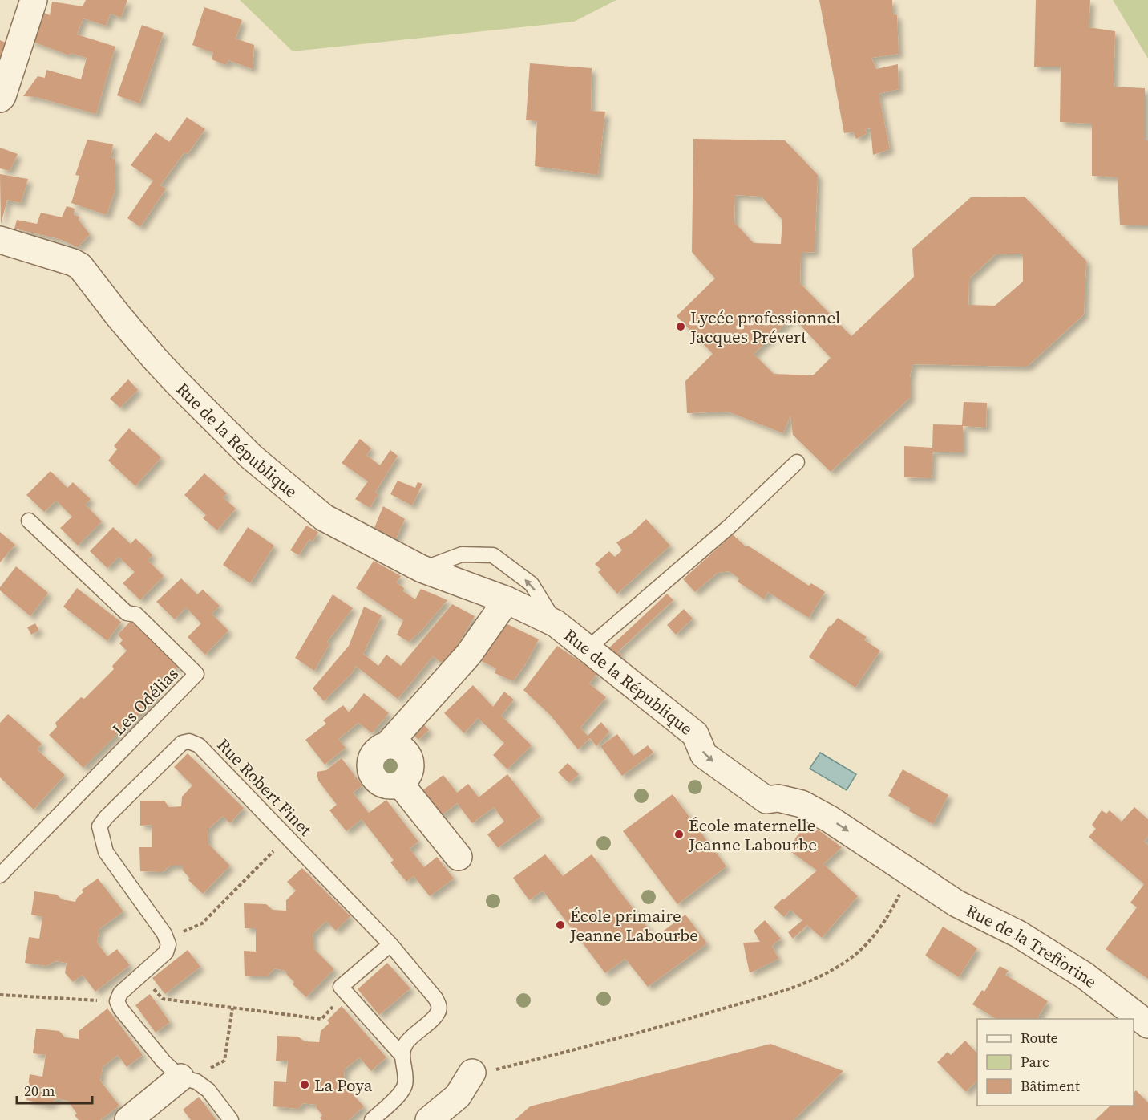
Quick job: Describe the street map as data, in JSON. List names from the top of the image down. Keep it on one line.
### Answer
{"streets":{"street":["Rue de la République","Rue de la Trefforine"],"lane":["Les Odélias","Rue Robert Finet"]},"crossings":[["Rue de la République","Rue de la Trefforine"]],"places":["Lycée professionnel Jacques Prévert","École maternelle Jeanne Labourbe","École primaire Jeanne Labourbe","La Poya"],"legend":["Route","Parc","Bâtiment"],"scale_bar":"20 m"}
